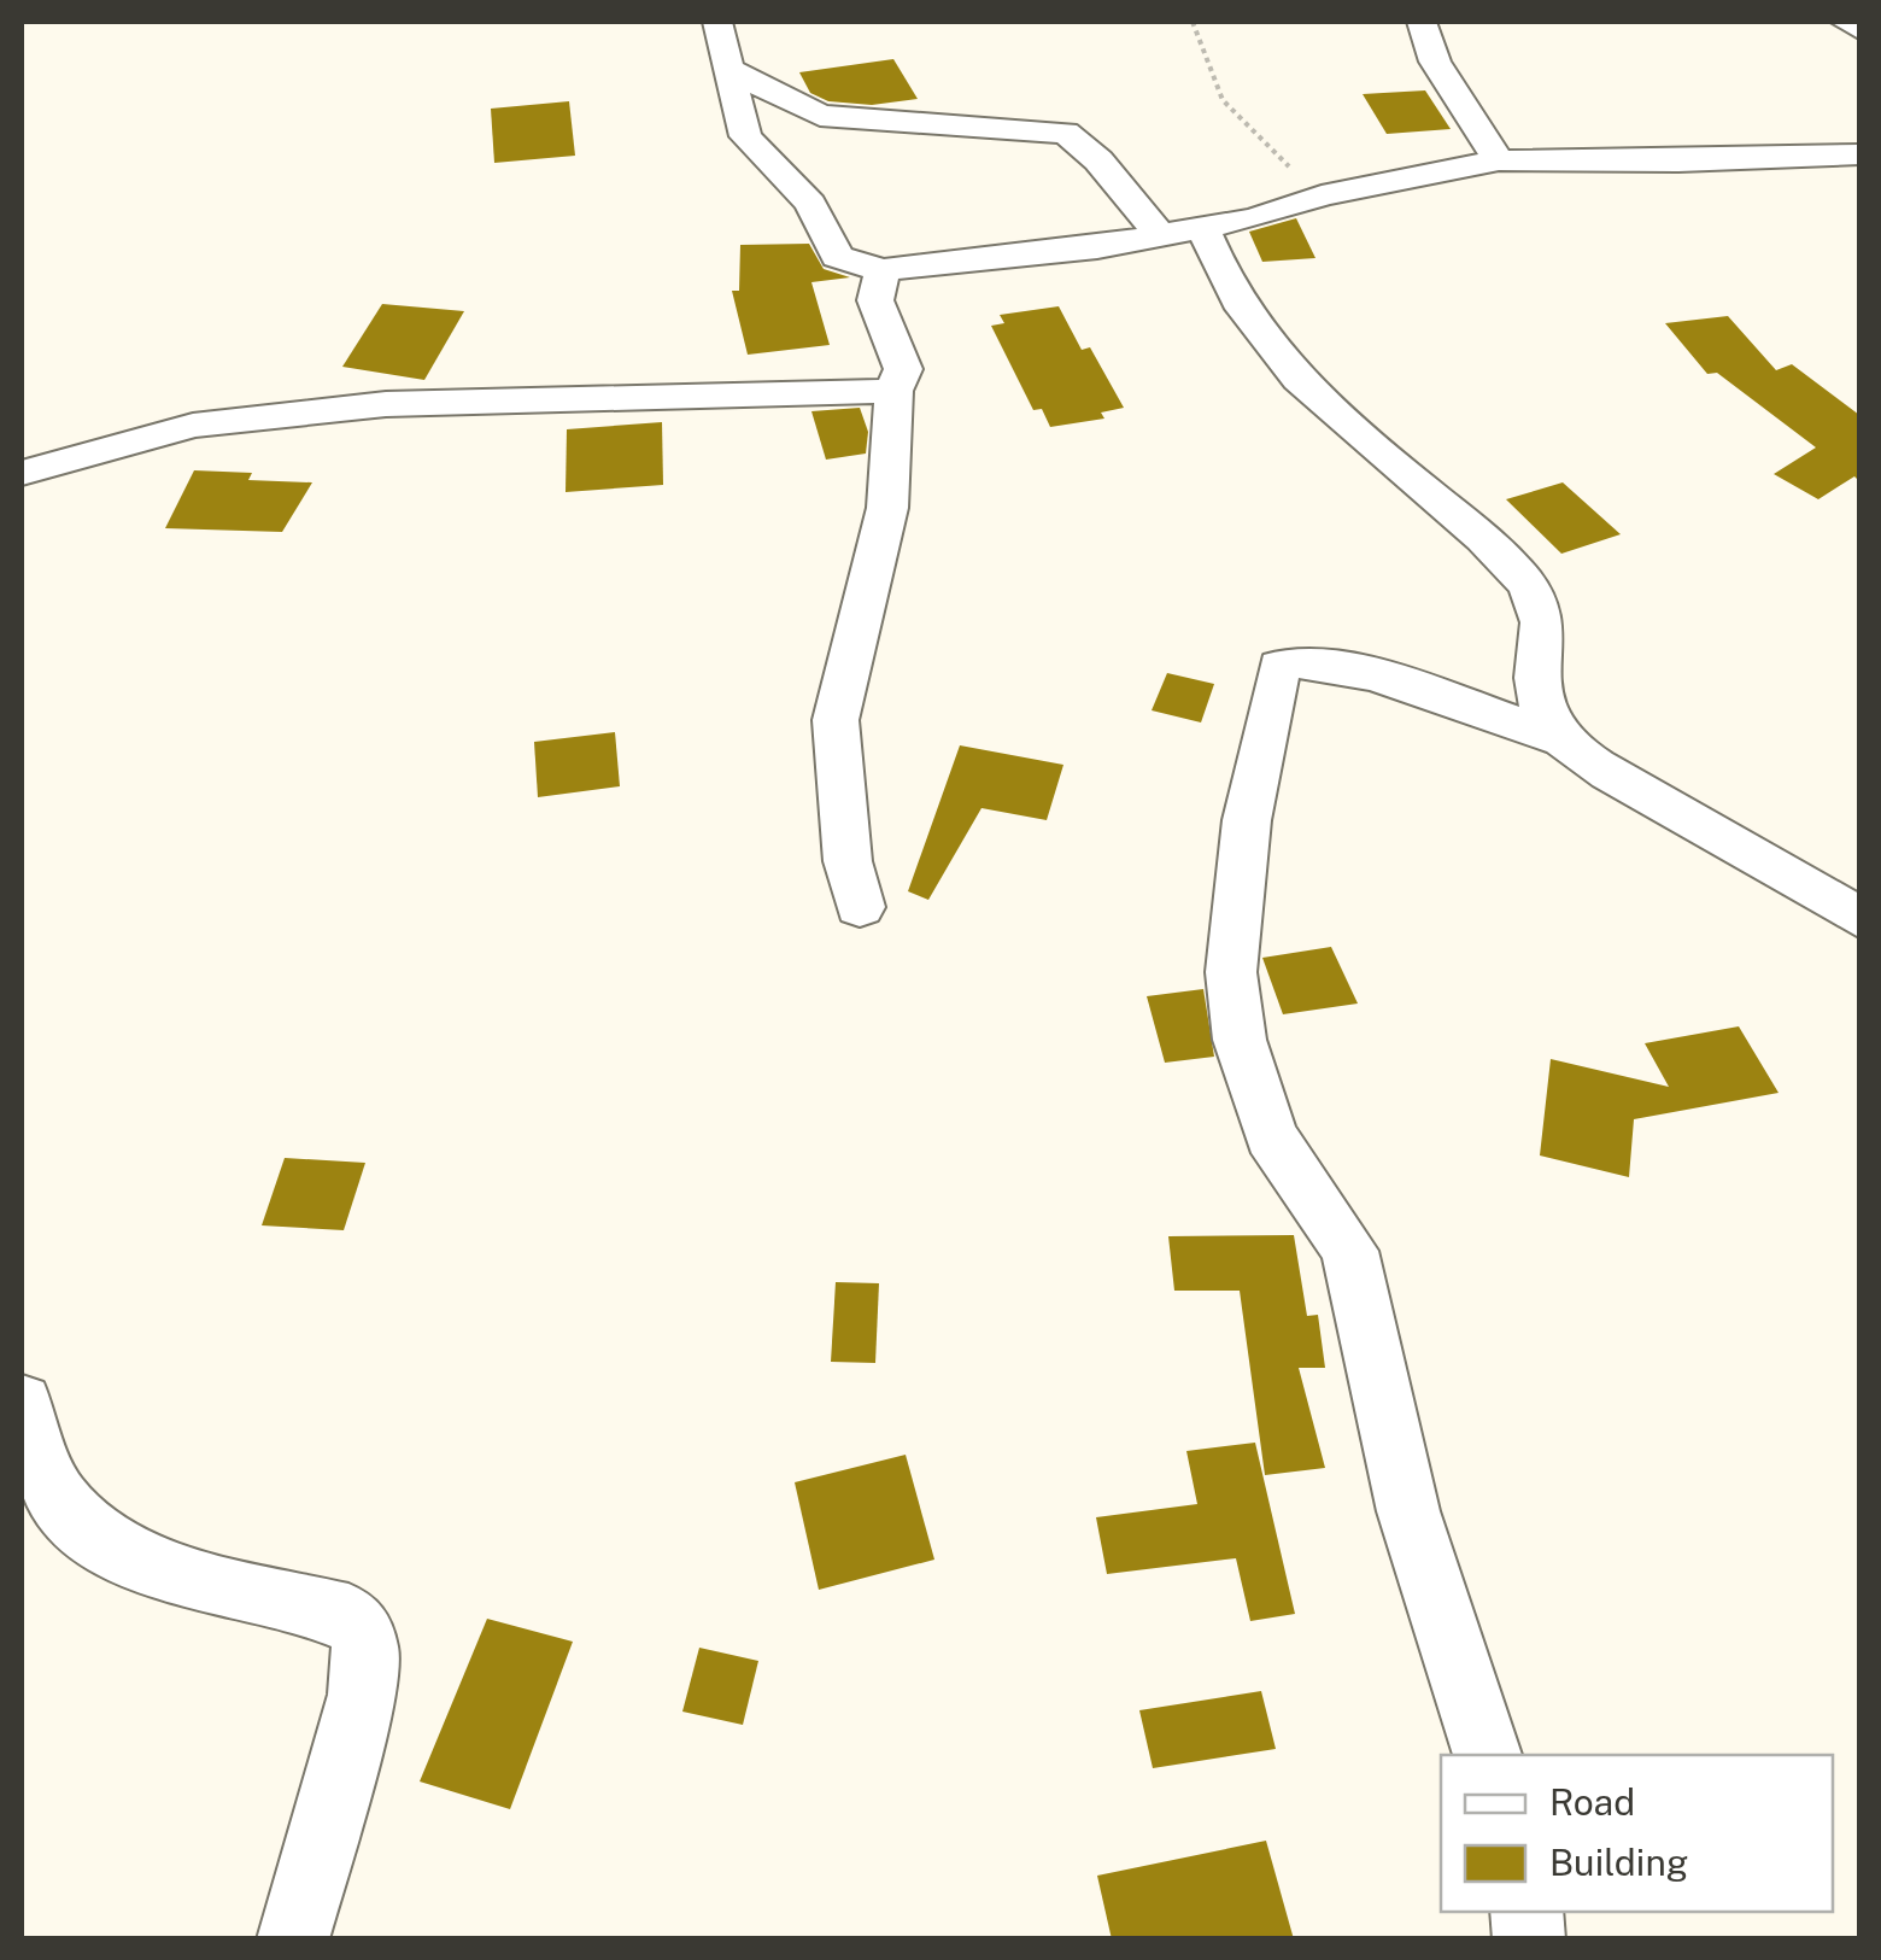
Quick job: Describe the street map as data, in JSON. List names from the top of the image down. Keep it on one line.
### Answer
{"legend":["Road","Building"]}
